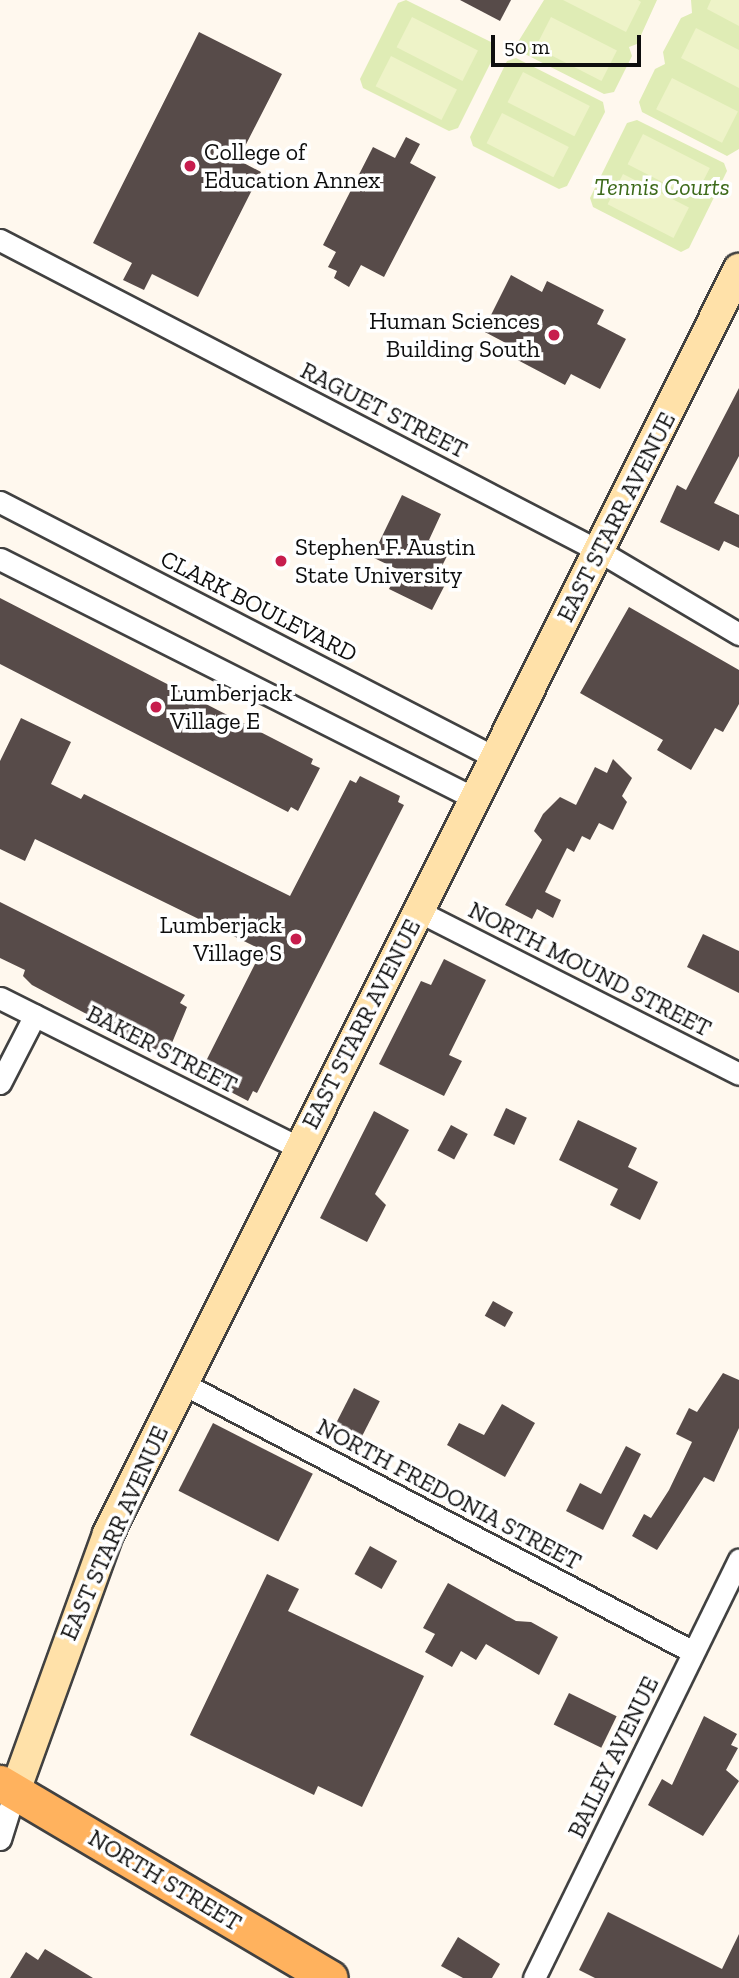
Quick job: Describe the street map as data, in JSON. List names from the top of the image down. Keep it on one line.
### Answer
{"streets":{"main road":["EAST STARR AVENUE","NORTH STREET"],"street":["RAGUET STREET","CLARK BOULEVARD","NORTH MOUND STREET","BAKER STREET","NORTH FREDONIA STREET","BAILEY AVENUE"]},"crossings":[["RAGUET STREET","EAST STARR AVENUE"],["EAST STARR AVENUE","CLARK BOULEVARD"],["EAST STARR AVENUE","NORTH MOUND STREET"],["EAST STARR AVENUE","BAKER STREET"],["EAST STARR AVENUE","NORTH FREDONIA STREET"],["EAST STARR AVENUE","NORTH STREET"],["NORTH FREDONIA STREET","BAILEY AVENUE"]],"parks":["Tennis Courts"],"places":["College of Education Annex","Human Sciences Building South","Stephen F. Austin State University","Lumberjack Village E","Lumberjack Village S"],"scale_bar":"50 m"}
